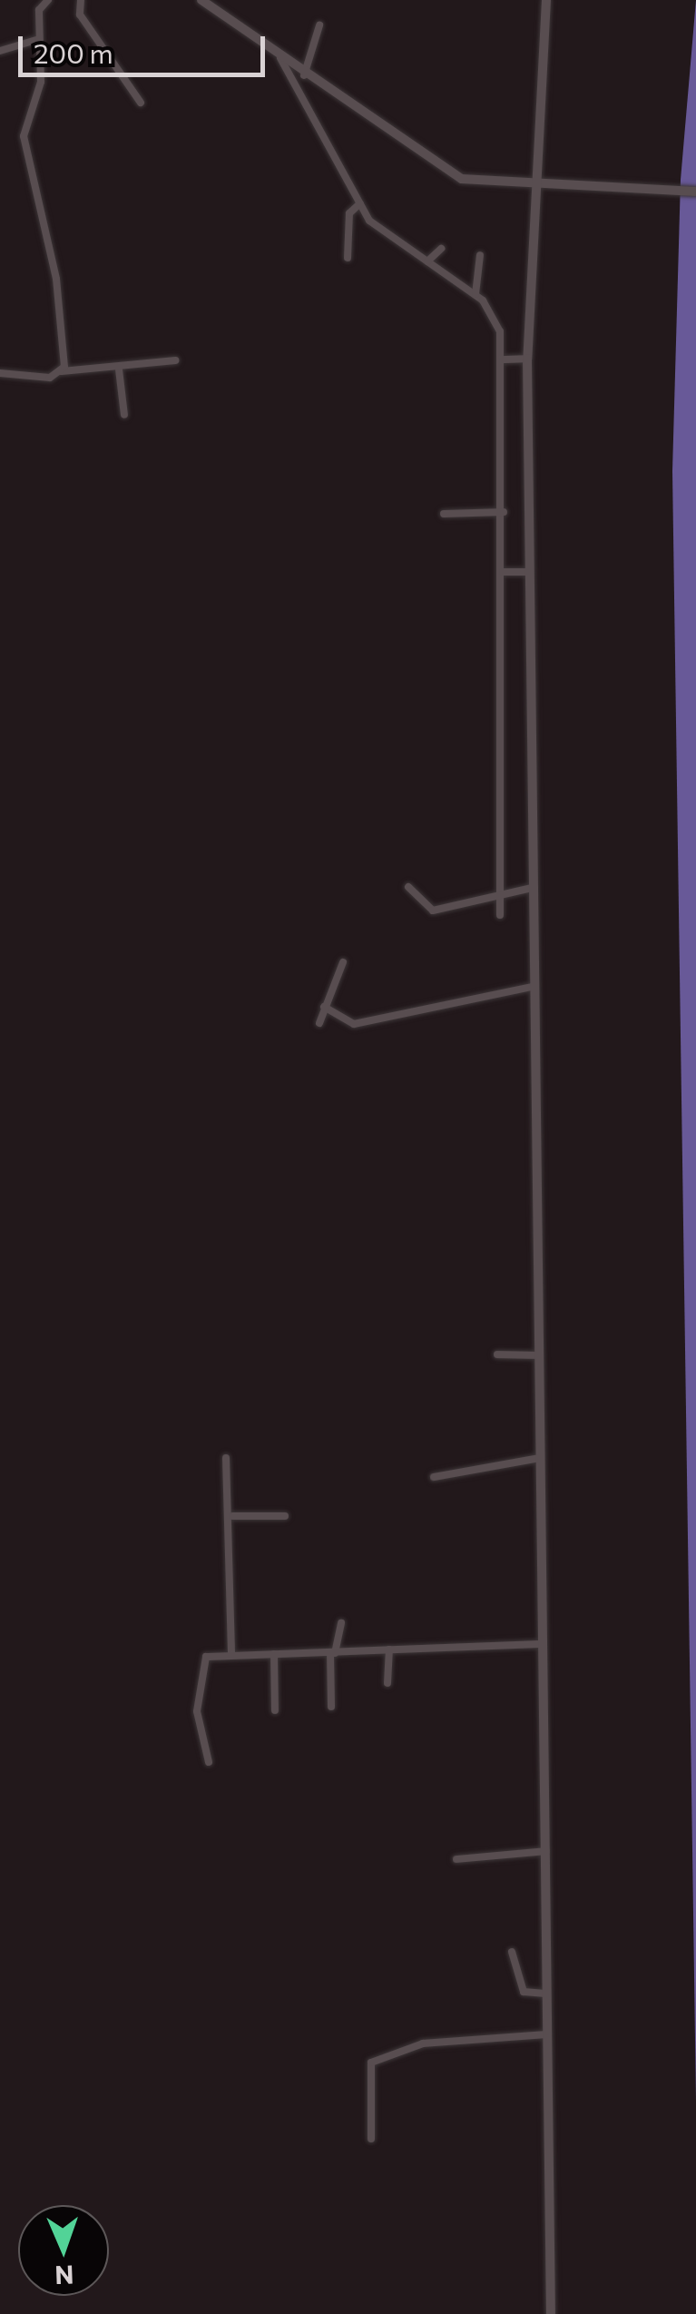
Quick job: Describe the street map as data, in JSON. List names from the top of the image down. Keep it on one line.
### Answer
{"scale_bar":"200 m","north":"bottom"}
